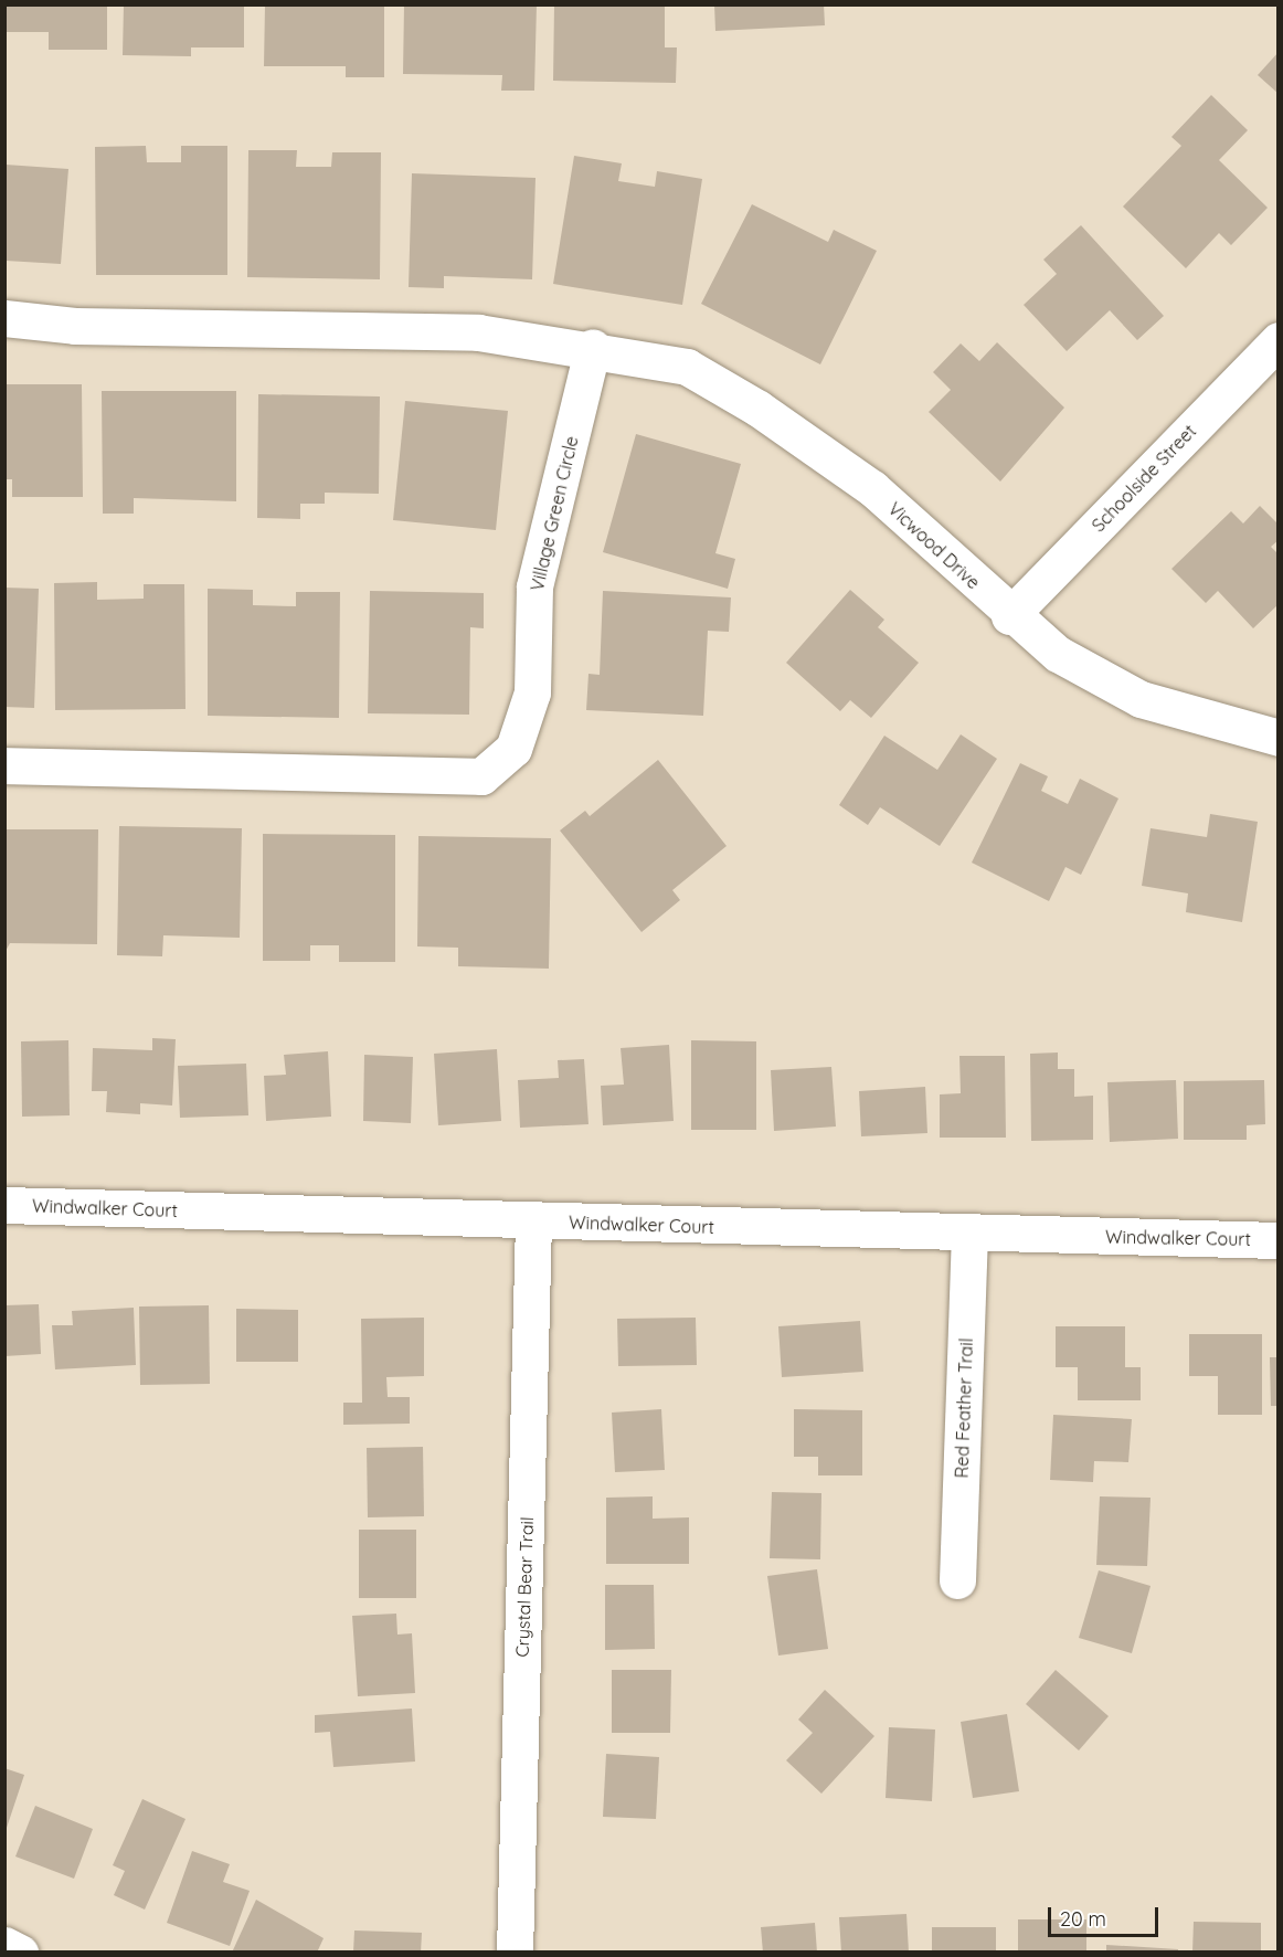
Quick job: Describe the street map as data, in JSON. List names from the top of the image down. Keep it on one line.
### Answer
{"streets":{"street":["Schoolside Street","Village Green Circle","Vicwood Drive","Windwalker Court","Red Feather Trail","Crystal Bear Trail"]},"crossings":[["Schoolside Street","Vicwood Drive"],["Village Green Circle","Vicwood Drive"],["Windwalker Court","Red Feather Trail"],["Windwalker Court","Crystal Bear Trail"]],"scale_bar":"20 m"}
